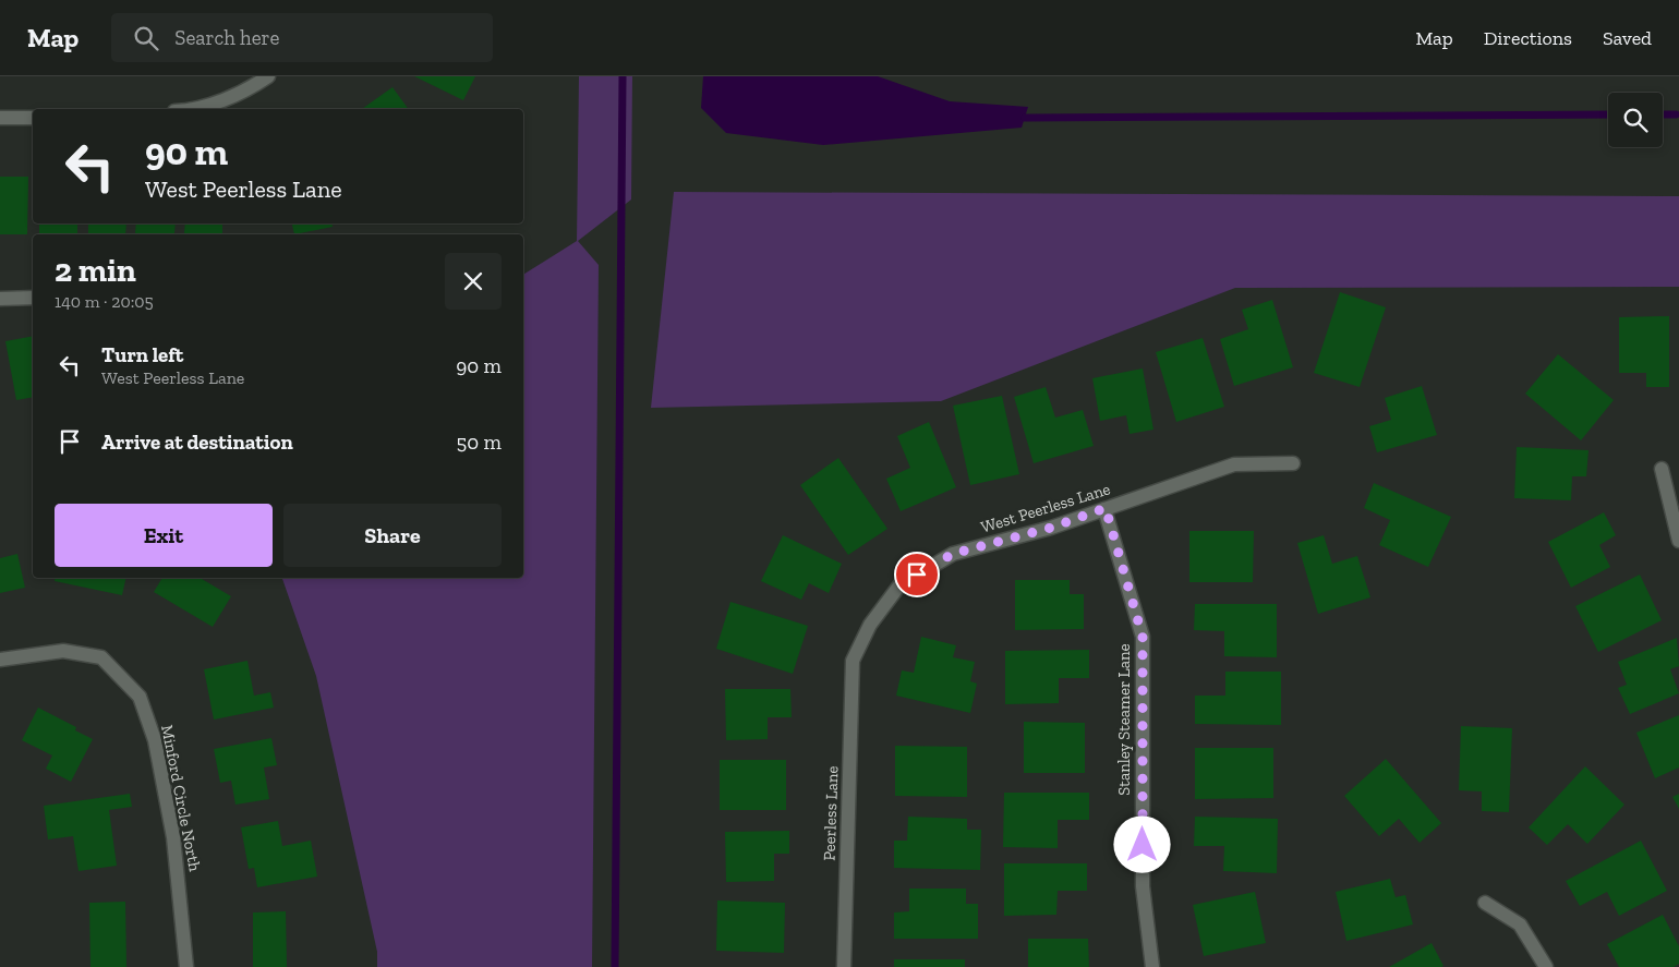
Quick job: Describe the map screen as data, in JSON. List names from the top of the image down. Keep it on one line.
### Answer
{"streets":{"street":["West Peerless Lane","Stanley Steamer Lane","Minford Circle North","Peerless Lane"]},"crossings":[["West Peerless Lane","Stanley Steamer Lane"],["West Peerless Lane","Peerless Lane"]],"page":{"header":"Map","search":"Search here","nav":["Map","Directions","Saved"],"turn":["90 m","West Peerless Lane"],"heading":["2 min","140 m · 20:05"],"list":[{"name":"Turn left","note":"West Peerless Lane","value":"90 m"},{"name":"Arrive at destination","value":"50 m"}],"buttons":["Exit","Share"]}}
